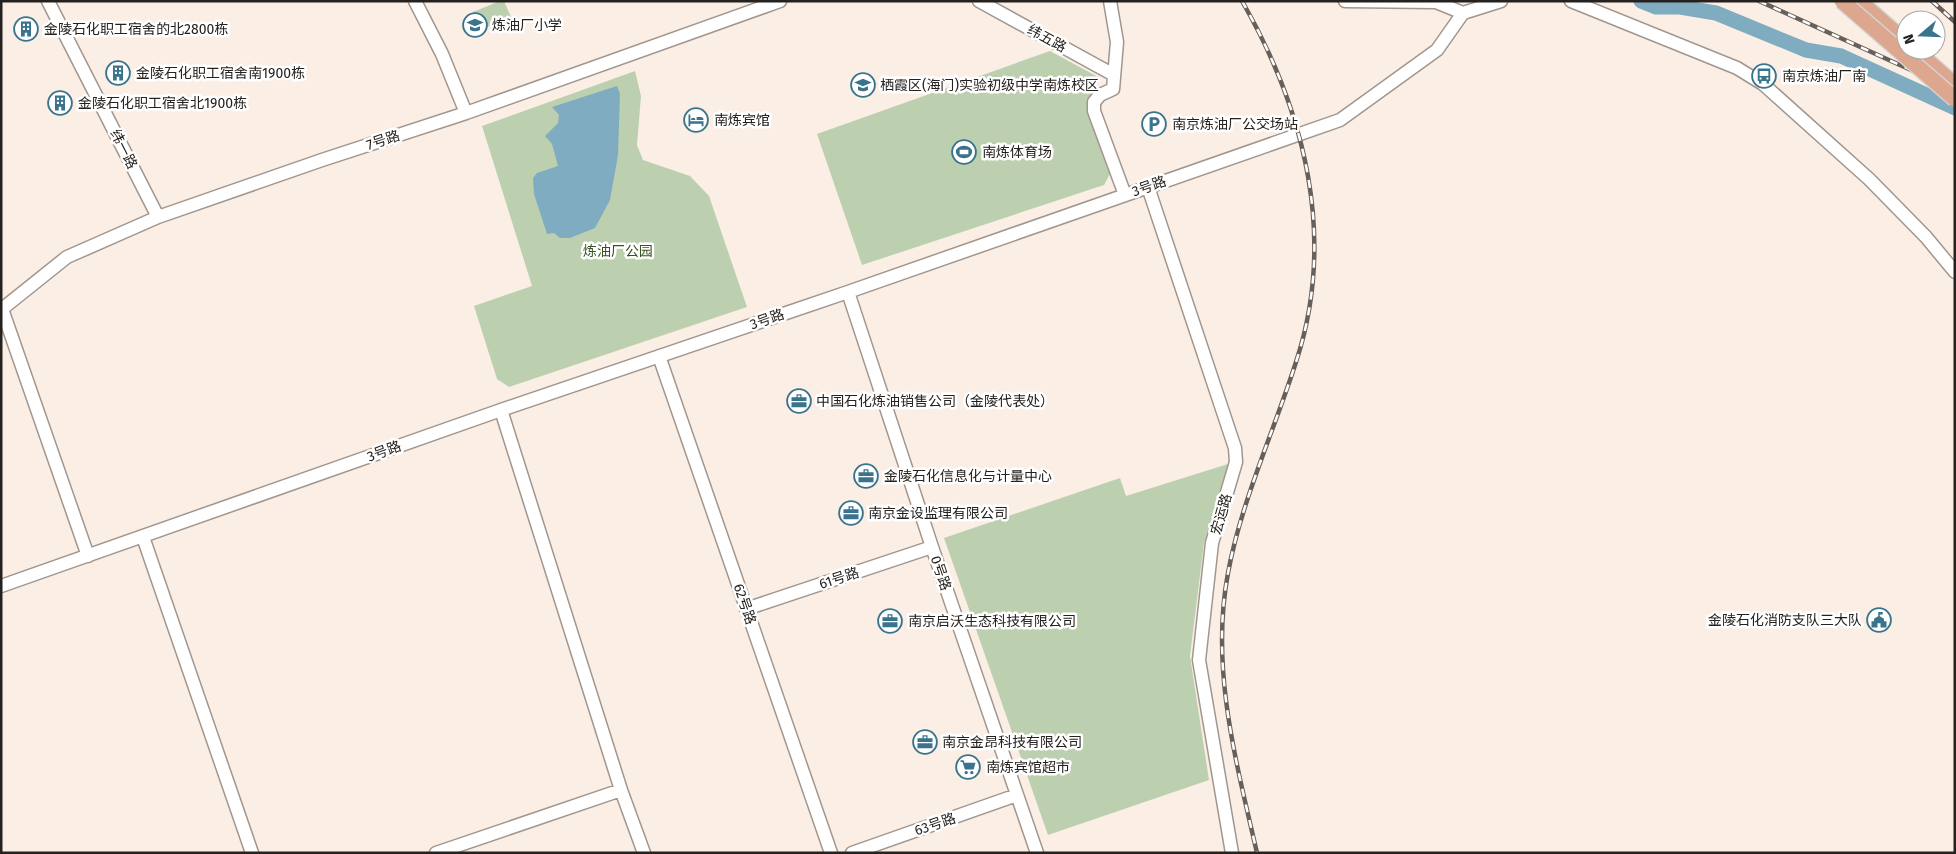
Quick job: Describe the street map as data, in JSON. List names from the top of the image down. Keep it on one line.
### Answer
{"streets":{"street":["纬五路","7号路","纬一路","3号路","宏运路","0号路","61号路","62号路","63号路"]},"crossings":[["7号路","纬一路"],["3号路","宏运路"],["3号路","0号路"],["3号路","62号路"],["0号路","61号路"],["0号路","63号路"],["61号路","62号路"]],"parks":["炼油厂公园"],"places":{"school or university":["炼油厂小学","栖霞区(海门)实验初级中学南炼校区"],"building":["金陵石化职工宿舍的北2800栋","金陵石化职工宿舍南1900栋","金陵石化职工宿舍北1900栋"],"bus stop":["南京炼油厂南"],"hotel":["南炼宾馆"],"parking":["南京炼油厂公交场站"],"sports":["南炼体育场"],"office":["中国石化炼油销售公司（金陵代表处）","金陵石化信息化与计量中心","南京金设监理有限公司","南京启沃生态科技有限公司","南京金昂科技有限公司"],"public building":["金陵石化消防支队三大队"],"supermarket":["南炼宾馆超市"]},"north":"left"}
